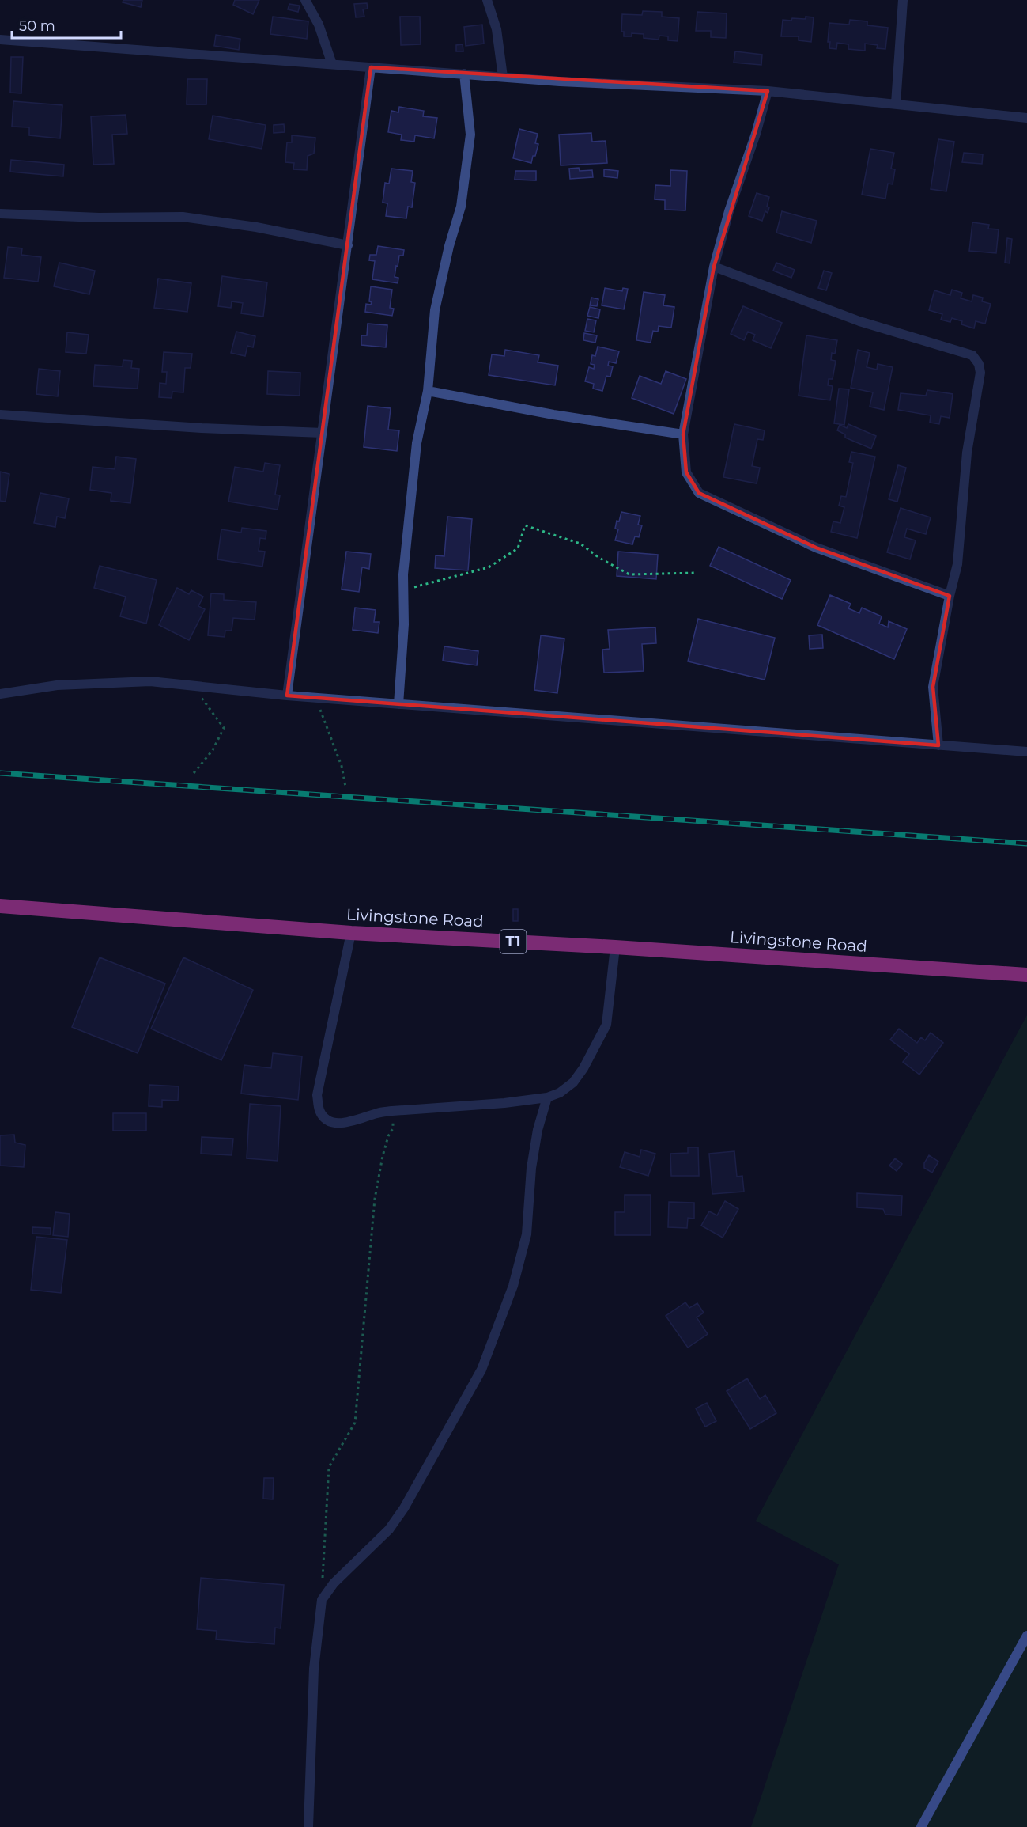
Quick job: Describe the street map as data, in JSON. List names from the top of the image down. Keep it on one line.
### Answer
{"streets":{"highway":["Livingstone Road","T1"]},"scale_bar":"50 m"}
